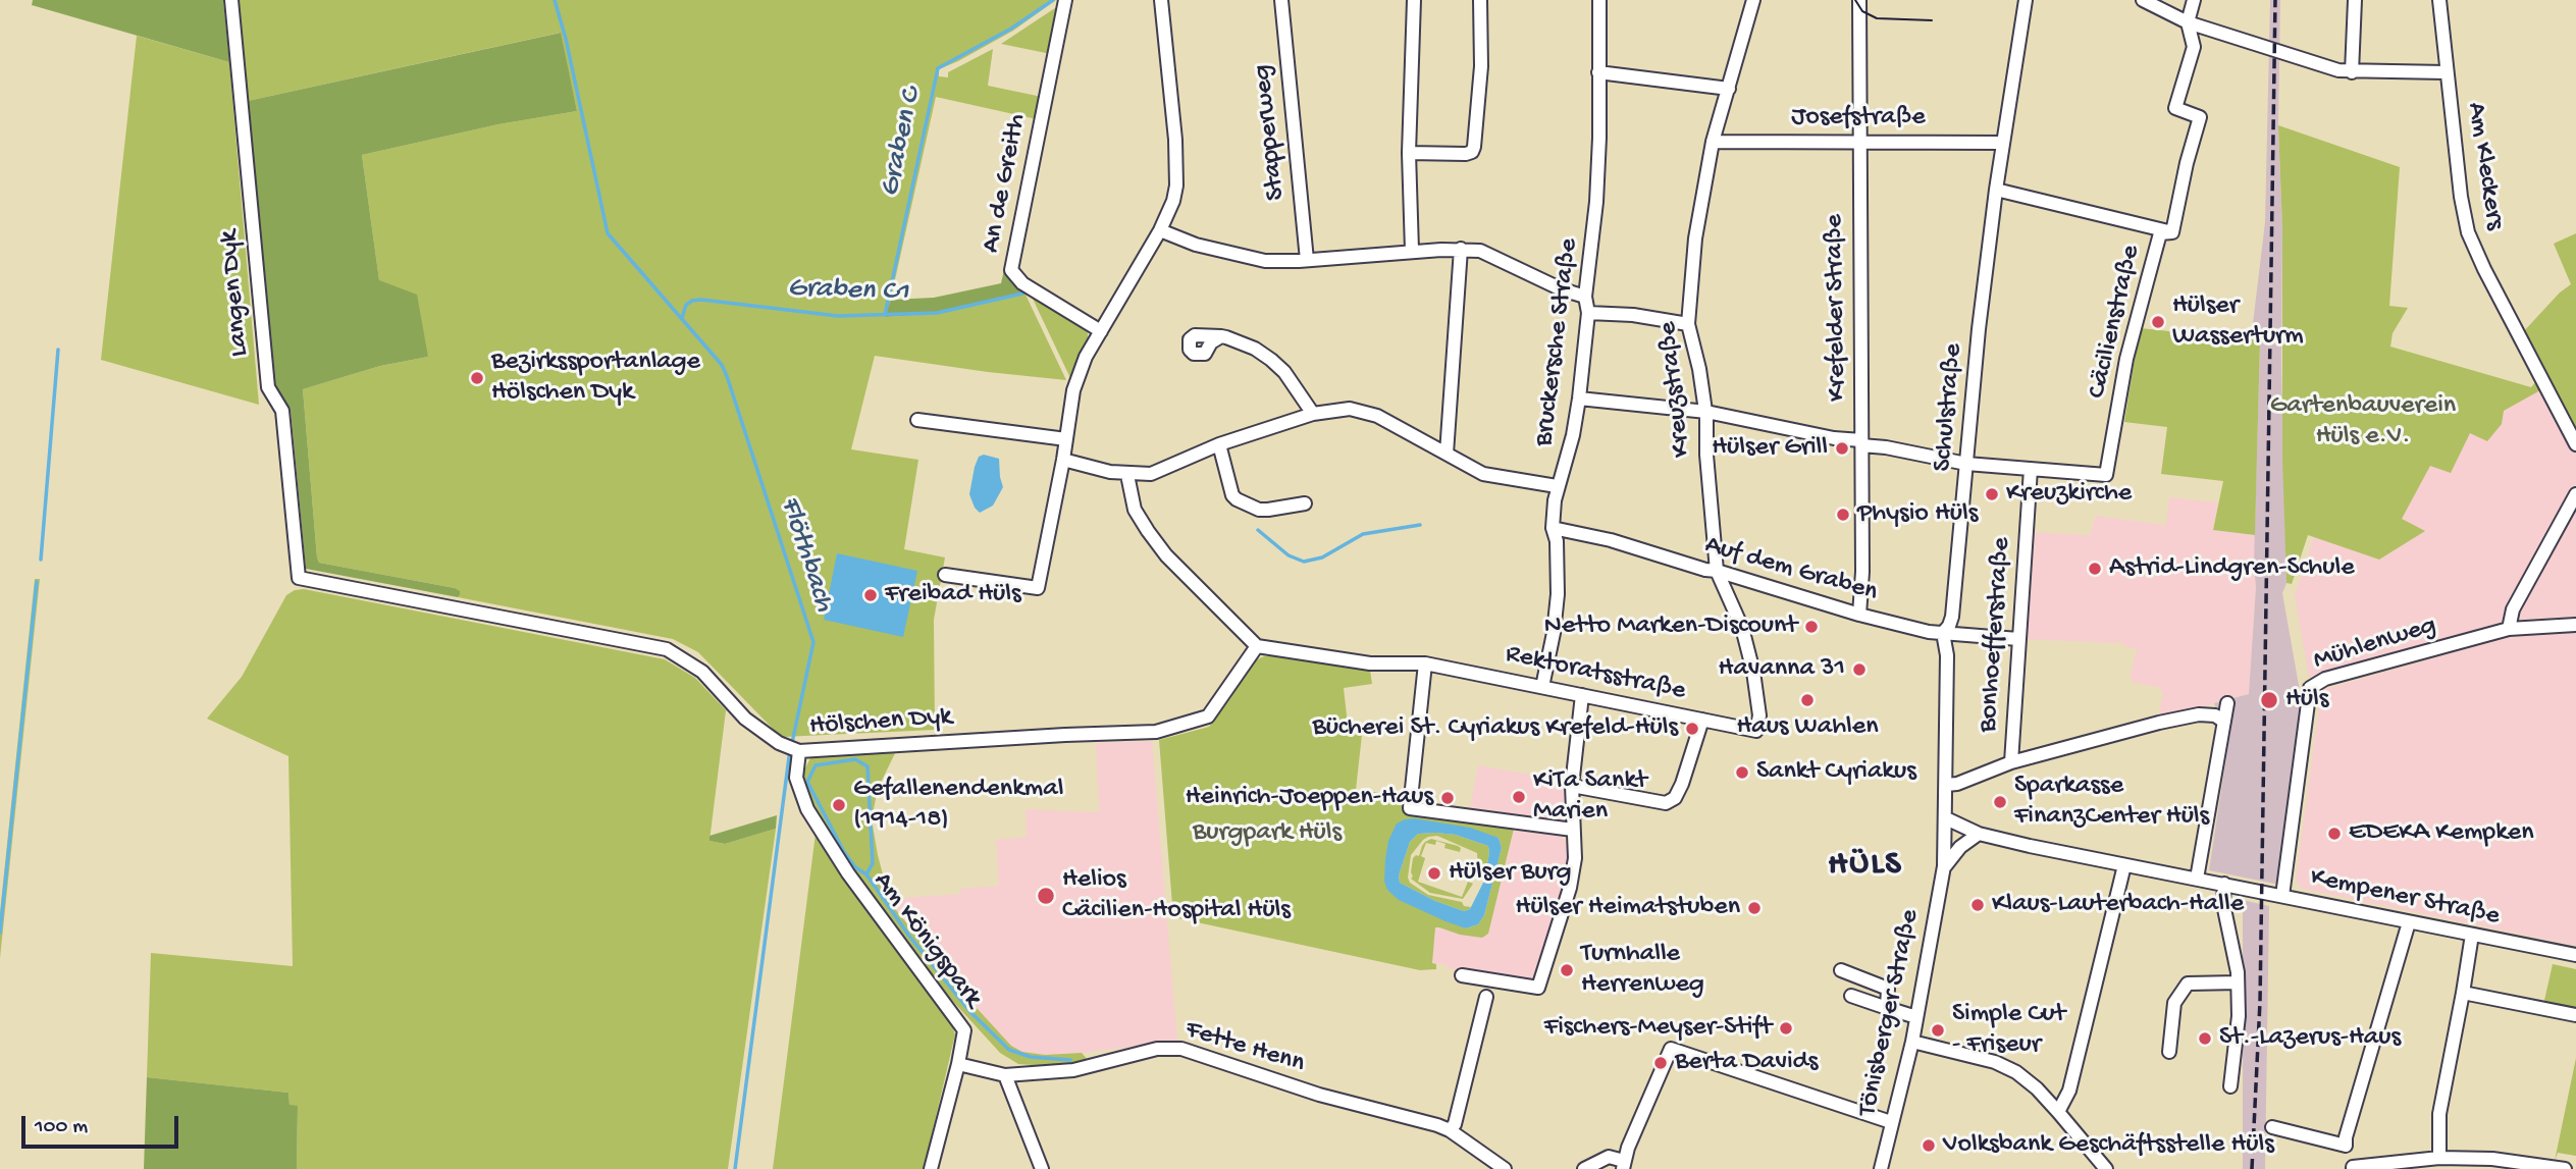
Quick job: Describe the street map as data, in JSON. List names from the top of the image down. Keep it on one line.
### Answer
{"streets":{"street":["Josefstraße","Stapperweg","Am Kleckers","An de Greith","Langen Dyk","Krefelder Straße","Cäcilienstraße","Bruckersche Straße","Kreuzstraße","Schulstraße","Auf dem Graben","Bonhoefferstraße","Mühlenweg","Rektoratsstraße","Hölschen Dyk","Kempener Straße","Am Königspark","Tönisberger Straße","Fette Henn"]},"crossings":[["Josefstraße","Krefelder Straße"],["Josefstraße","Kreuzstraße"],["Josefstraße","Schulstraße"],["Langen Dyk","Hölschen Dyk"],["Krefelder Straße","Auf dem Graben"],["Cäcilienstraße","Bonhoefferstraße"],["Bruckersche Straße","Auf dem Graben"],["Bruckersche Straße","Rektoratsstraße"],["Kreuzstraße","Auf dem Graben"],["Kreuzstraße","Rektoratsstraße"],["Schulstraße","Auf dem Graben"],["Schulstraße","Kempener Straße"],["Schulstraße","Tönisberger Straße"],["Auf dem Graben","Bonhoefferstraße"],["Mühlenweg","Kempener Straße"],["Rektoratsstraße","Hölschen Dyk"],["Hölschen Dyk","Am Königspark"],["Kempener Straße","Tönisberger Straße"],["Am Königspark","Fette Henn"]],"districts":["HÜLS"],"water":["Graben C","Graben C1","Flöthbach"],"parks":["Gartenbauverein Hüls e.V.","Burgpark Hüls"],"places":["Hülser Wasserturm","Bezirkssportanlage Hölschen Dyk","Hülser Grill","Kreuzkirche","Physio Hüls","Astrid-Lindgren-Schule","Freibad Hüls","Netto Marken-Discount","Havanna 31","Haus Wahlen","Hüls","Bücherei St. Cyriakus Krefeld-Hüls","Sankt Cyriakus","KiTa Sankt Marien","Heinrich-Joeppen-Haus","Sparkasse FinanzCenter Hüls","Gefallenendenkmal (1914-18)","EDEKA Kempken","Hülser Burg","Helios Cäcilien-Hospital Hüls","Klaus-Lauterbach-Halle","Hülser Heimatstuben","Turnhalle Herrenweg","Fischers-Meyser-Stift","Simple Cut - Friseur","St.-Lazerus-Haus","Berta Davids","Volksbank Geschäftsstelle Hüls"],"scale_bar":"100 m"}
